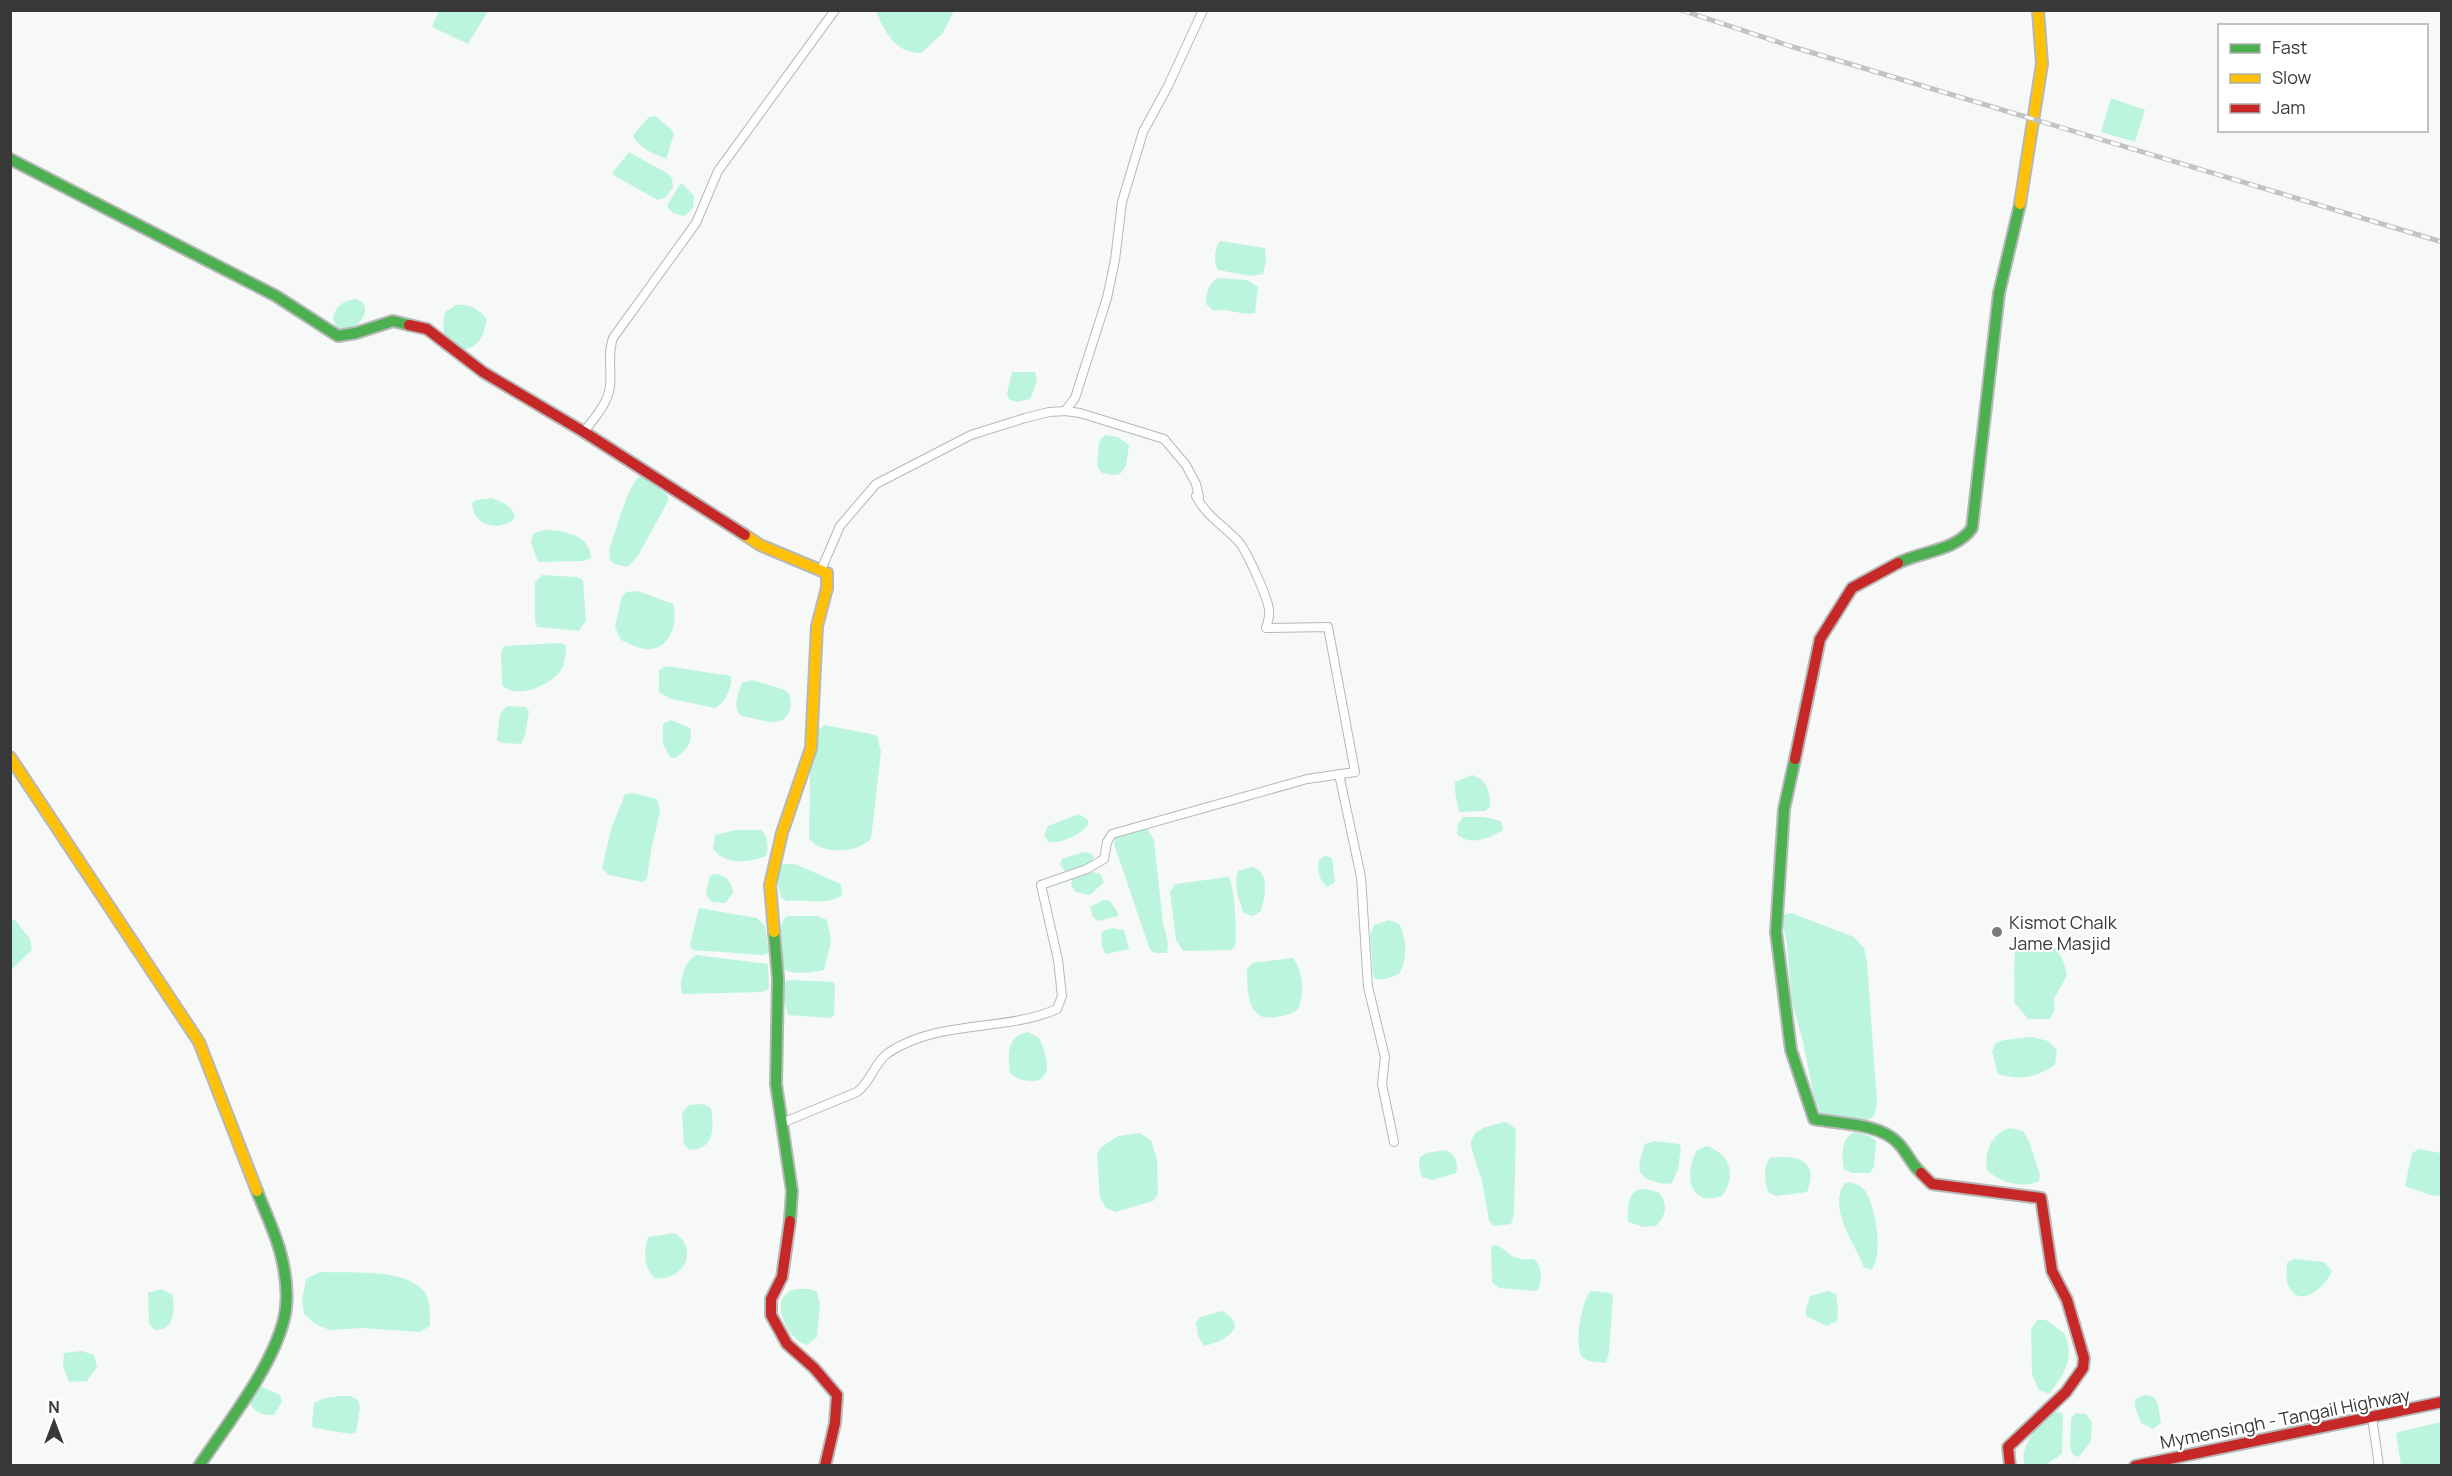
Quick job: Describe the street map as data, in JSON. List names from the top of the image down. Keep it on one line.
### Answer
{"streets":{"main road":["Mymensingh - Tangail Highway"]},"places":["Kismot Chalk Jame Masjid"],"legend":["Fast","Slow","Jam"],"north":"top"}
